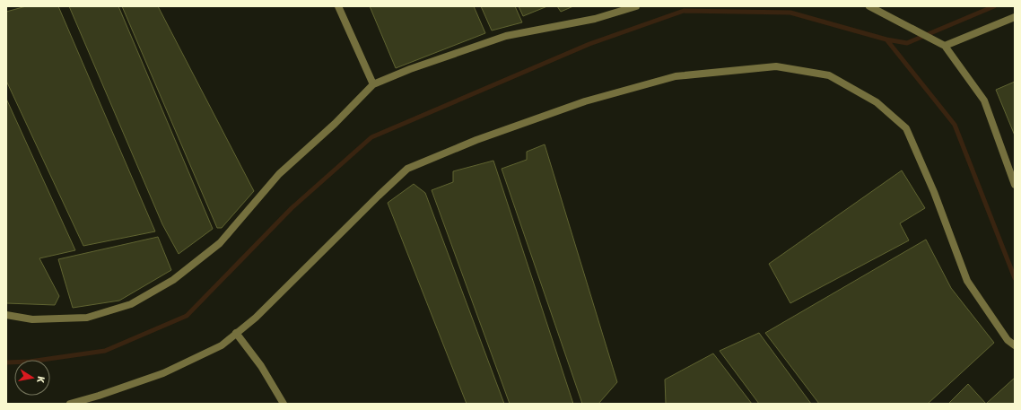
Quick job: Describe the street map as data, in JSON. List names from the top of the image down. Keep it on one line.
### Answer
{"north":"right"}
